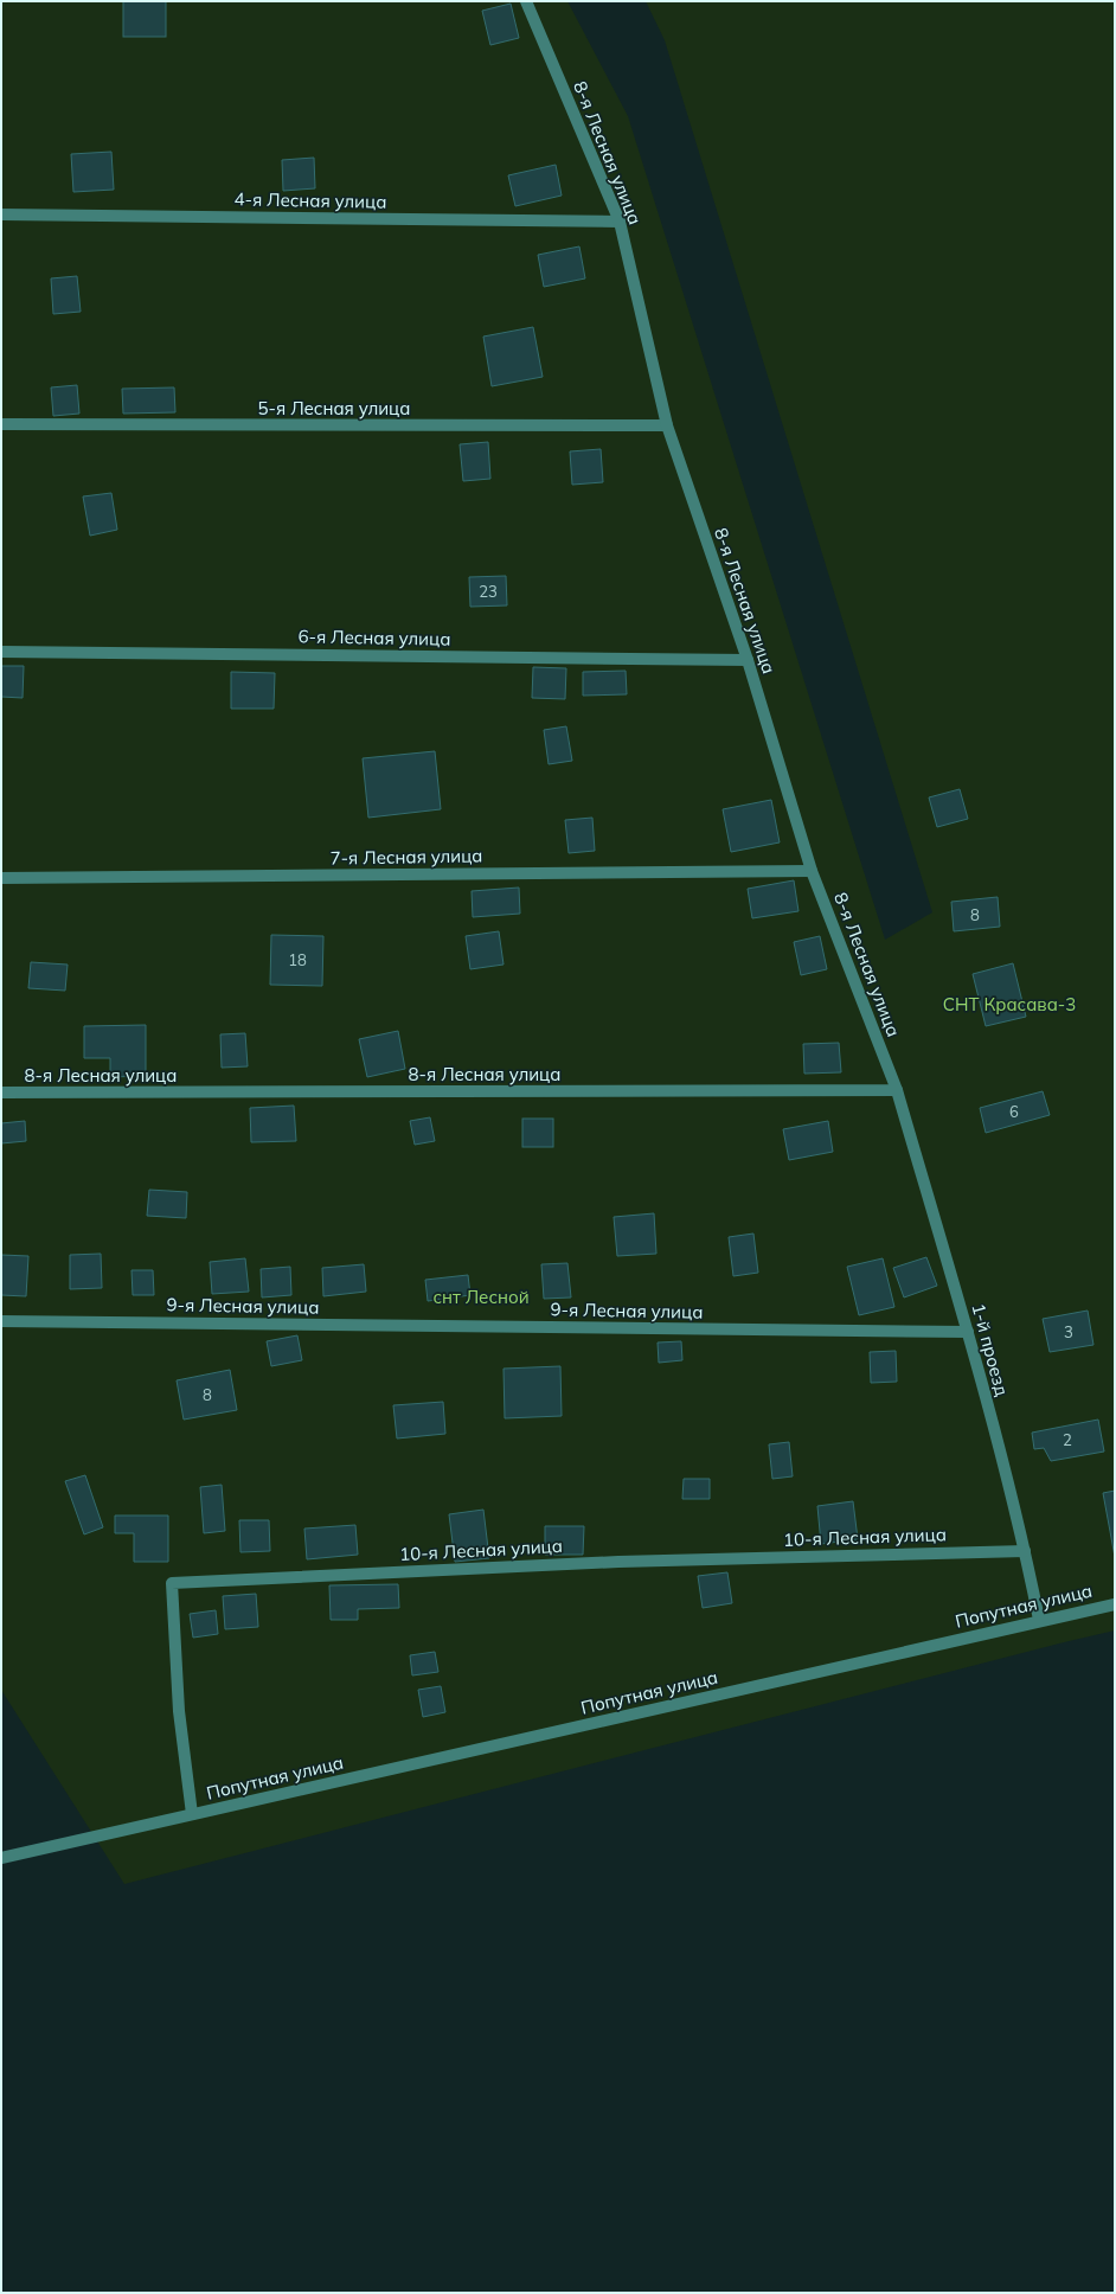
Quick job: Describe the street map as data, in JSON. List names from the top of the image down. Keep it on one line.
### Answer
{"streets":{"street":["8-я Лесная улица","4-я Лесная улица","5-я Лесная улица","6-я Лесная улица","7-я Лесная улица","9-я Лесная улица","1-й проезд","10-я Лесная улица","Попутная улица"]},"crossings":[["8-я Лесная улица","4-я Лесная улица"],["8-я Лесная улица","5-я Лесная улица"],["8-я Лесная улица","6-я Лесная улица"],["8-я Лесная улица","7-я Лесная улица"],["8-я Лесная улица","1-й проезд"],["9-я Лесная улица","1-й проезд"],["1-й проезд","10-я Лесная улица"],["1-й проезд","Попутная улица"],["10-я Лесная улица","Попутная улица"]],"parks":["СНТ Красава-3","снт Лесной"],"house_numbers":["23","8","18","6","3","8","2"]}
